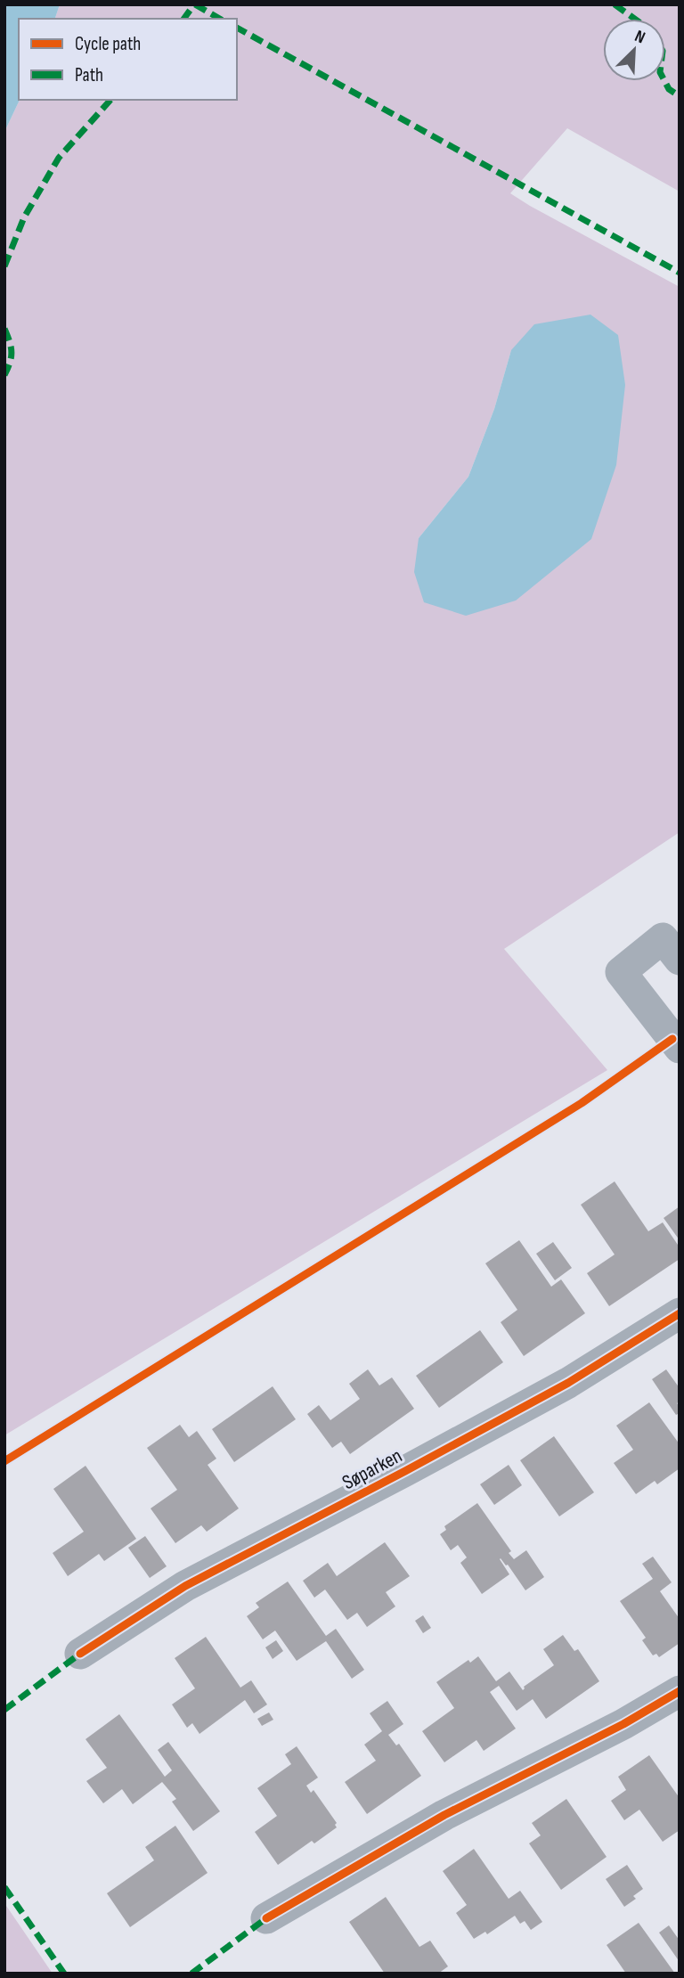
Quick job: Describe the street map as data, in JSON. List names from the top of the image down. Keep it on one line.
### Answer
{"streets":{"street":["Søparken"]},"legend":["Cycle path","Path"],"north":"top right"}
